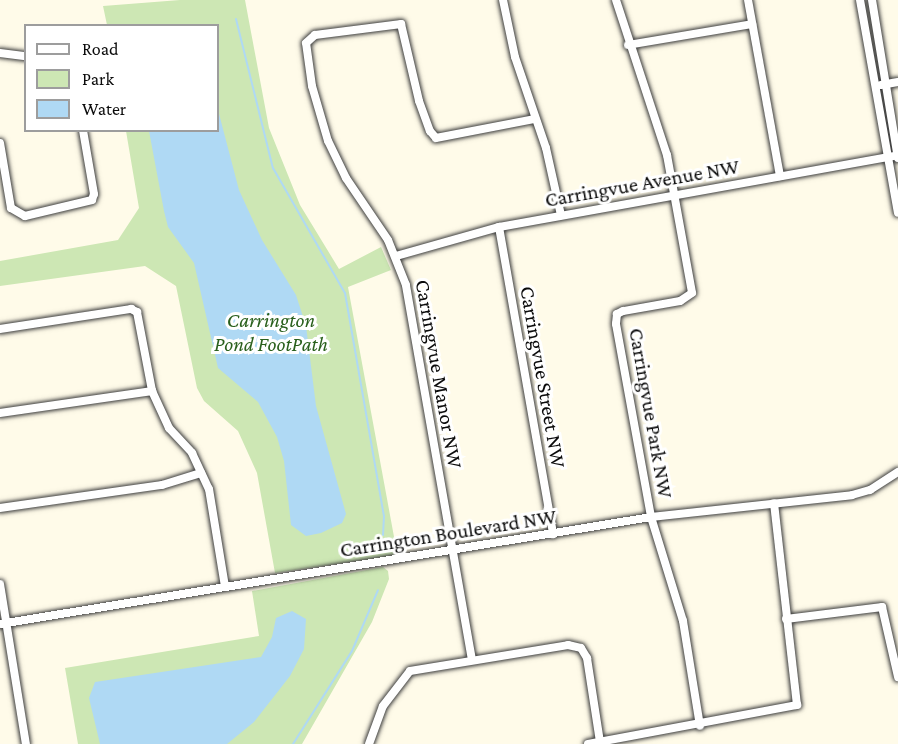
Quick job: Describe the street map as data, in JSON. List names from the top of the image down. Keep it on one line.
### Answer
{"streets":{"street":["Carringvue Avenue NW","Carringvue Manor NW","Carringvue Street NW","Carringvue Park NW","Carrington Boulevard NW"]},"crossings":[["Carringvue Avenue NW","Carringvue Manor NW"],["Carringvue Avenue NW","Carringvue Street NW"],["Carringvue Avenue NW","Carringvue Park NW"],["Carringvue Manor NW","Carrington Boulevard NW"],["Carringvue Street NW","Carrington Boulevard NW"],["Carringvue Park NW","Carrington Boulevard NW"]],"parks":["Carrington Pond FootPath"],"legend":["Road","Park","Water"]}
